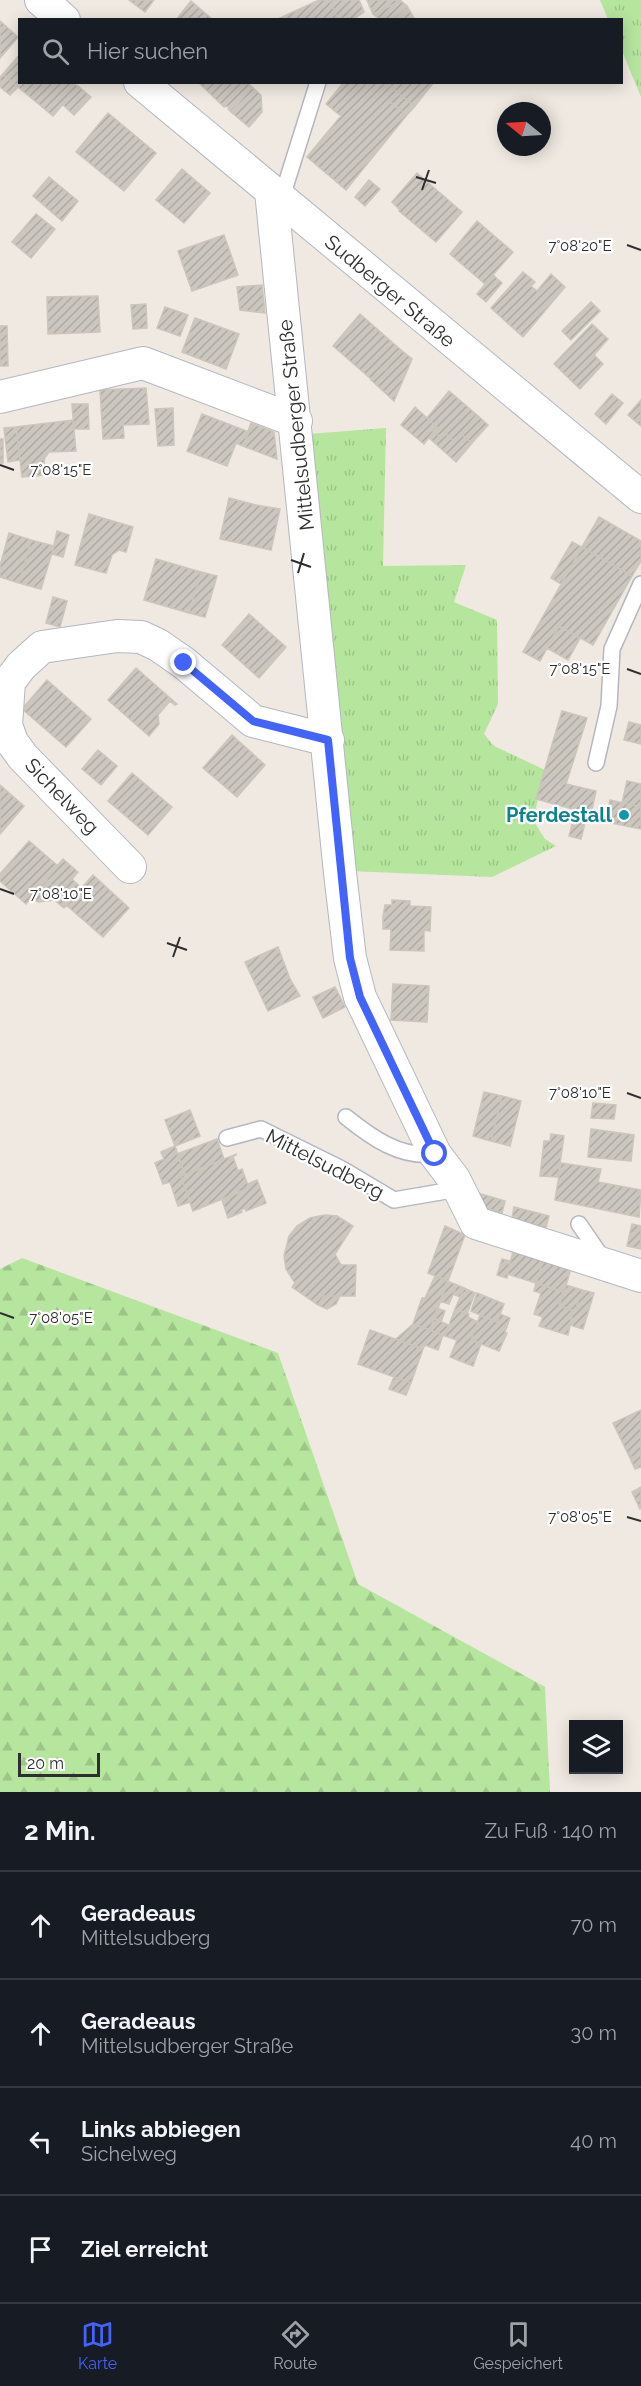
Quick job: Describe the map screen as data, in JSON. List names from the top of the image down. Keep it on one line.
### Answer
{"streets":{"street":["Sudberger Straße","Mittelsudberger Straße","Sichelweg"],"lane":["Mittelsudberg"]},"crossings":[["Sudberger Straße","Mittelsudberger Straße"],["Mittelsudberger Straße","Sichelweg"]],"places":["Pferdestall"],"scale_bar":"20 m","north":"left","page":{"search":"Hier suchen","scale":"20 m","heading":["2 Min.","Zu Fuß · 140 m"],"list":[["Geradeaus","Mittelsudberg","70 m"],["Geradeaus","Mittelsudberger Straße","30 m"],["Links abbiegen","Sichelweg","40 m"],"Ziel erreicht"],"nav":["Karte","Route","Gespeichert"]},"coordinates":["7°08'20\"E","7°08'15\"E","7°08'10\"E","7°08'05\"E"]}
